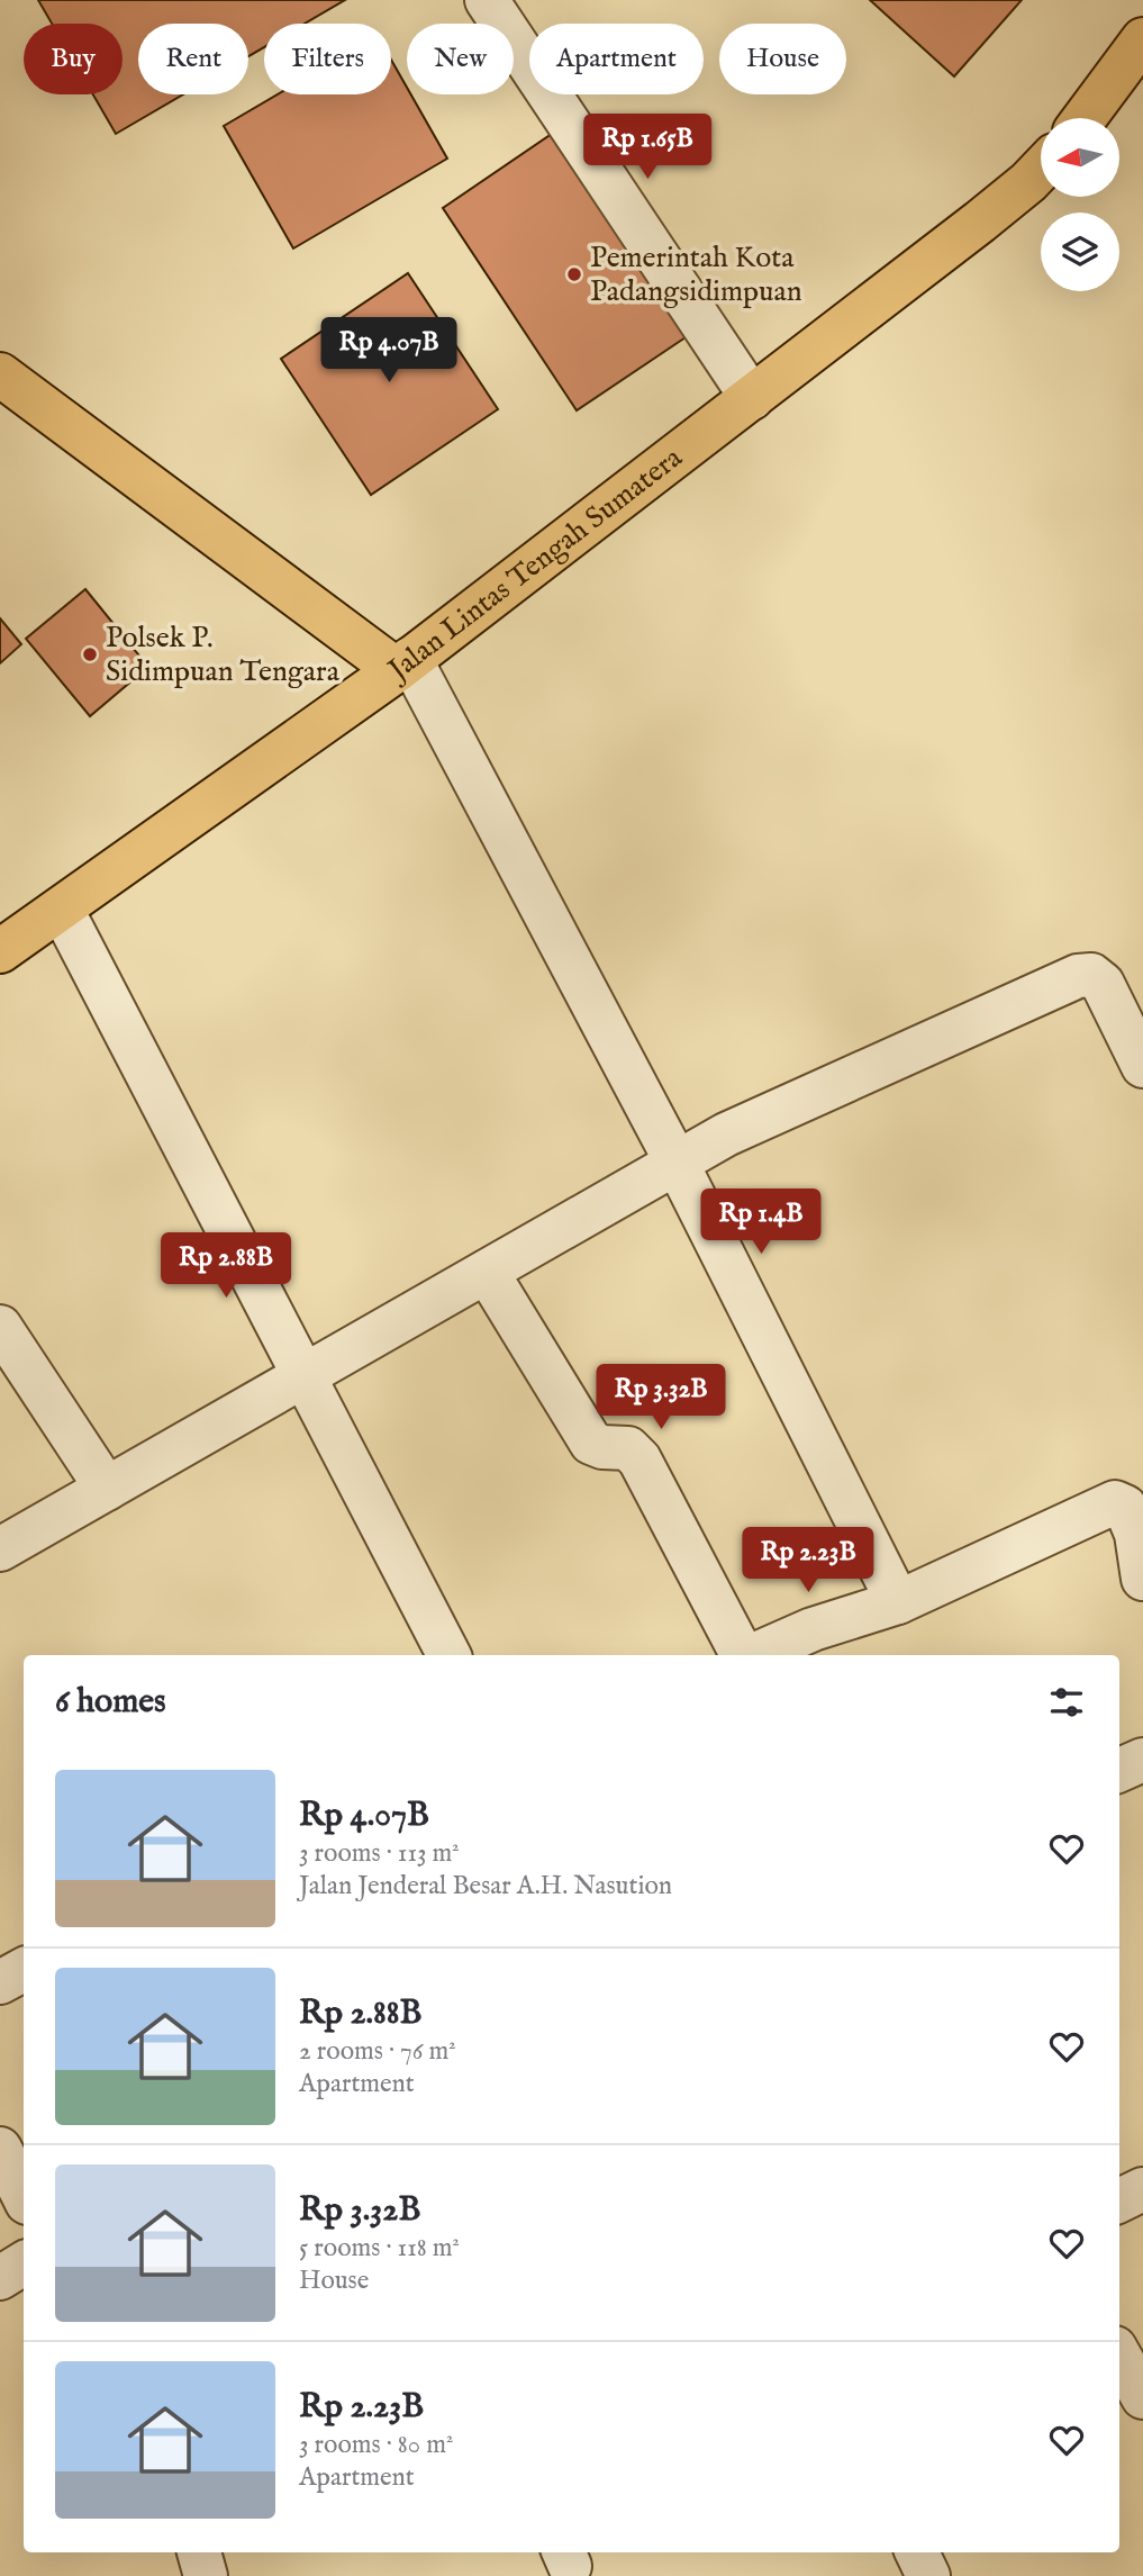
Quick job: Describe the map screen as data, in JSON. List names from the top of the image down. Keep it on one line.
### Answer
{"streets":{"main road":["Jalan Lintas Tengah Sumatera"]},"places":["Pemerintah Kota Padangsidimpuan","Polsek P. Sidimpuan Tengara"],"north":"left","page":{"chip":["Buy","Rent","Filters","New","Apartment","House"],"price":["Rp 1.65B","Rp 4.07B","Rp 1.4B","Rp 2.88B","Rp 3.32B","Rp 2.23B"],"heading":"6 homes","list":[{"name":"Rp 4.07B","note":"3 rooms · 113 m² · Jalan Jenderal Besar A.H. Nasution"},{"name":"Rp 2.88B","note":"2 rooms · 76 m² · Apartment"},{"name":"Rp 3.32B","note":"5 rooms · 118 m² · House"},{"name":"Rp 2.23B","note":"3 rooms · 80 m² · Apartment"}]}}
